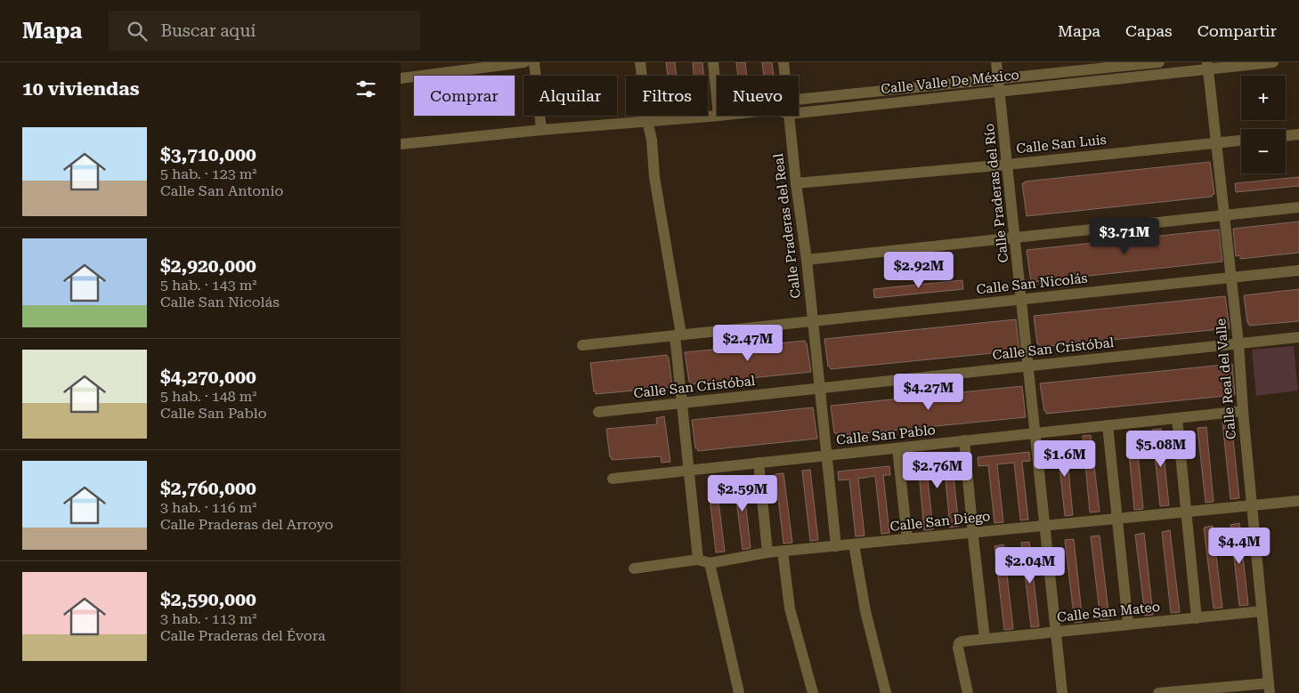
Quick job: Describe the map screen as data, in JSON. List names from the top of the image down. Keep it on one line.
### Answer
{"streets":{"street":["Calle Valle De México","Calle San Luis","Calle Praderas del Río","Calle Praderas del Real","Calle San Nicolás","Calle San Cristóbal","Calle Real del Valle","Calle San Pablo","Calle San Diego","Calle San Mateo"]},"crossings":[["Calle Valle De México","Calle Praderas del Río"],["Calle Valle De México","Calle Real del Valle"],["Calle San Luis","Calle Praderas del Río"],["Calle San Luis","Calle Praderas del Real"],["Calle San Luis","Calle Real del Valle"],["Calle Praderas del Río","Calle San Nicolás"],["Calle Praderas del Río","Calle San Cristóbal"],["Calle Praderas del Río","Calle San Pablo"],["Calle Praderas del Río","Calle San Diego"],["Calle Praderas del Río","Calle San Mateo"],["Calle Praderas del Real","Calle San Nicolás"],["Calle Praderas del Real","Calle San Cristóbal"],["Calle Praderas del Real","Calle San Pablo"],["Calle Praderas del Real","Calle San Diego"],["Calle San Nicolás","Calle Real del Valle"],["Calle San Cristóbal","Calle Real del Valle"],["Calle Real del Valle","Calle San Pablo"],["Calle Real del Valle","Calle San Diego"],["Calle Real del Valle","Calle San Mateo"]],"page":{"header":"Mapa","search":"Buscar aquí","nav":["Mapa","Capas","Compartir"],"heading":"10 viviendas","map_buttons":["+","−"],"chip":["Comprar","Alquilar","Filtros","Nuevo"],"list":[{"name":"$3,710,000","note":"5 hab. · 123 m² · Calle San Antonio"},{"name":"$2,920,000","note":"5 hab. · 143 m² · Calle San Nicolás"},{"name":"$4,270,000","note":"5 hab. · 148 m² · Calle San Pablo"},{"name":"$2,760,000","note":"3 hab. · 116 m² · Calle Praderas del Arroyo"},{"name":"$2,590,000","note":"3 hab. · 113 m² · Calle Praderas del Évora"}],"price":["$3.71M","$2.92M","$2.47M","$4.27M","$5.08M","$1.6M","$2.76M","$2.59M","$4.4M","$2.04M"]}}
